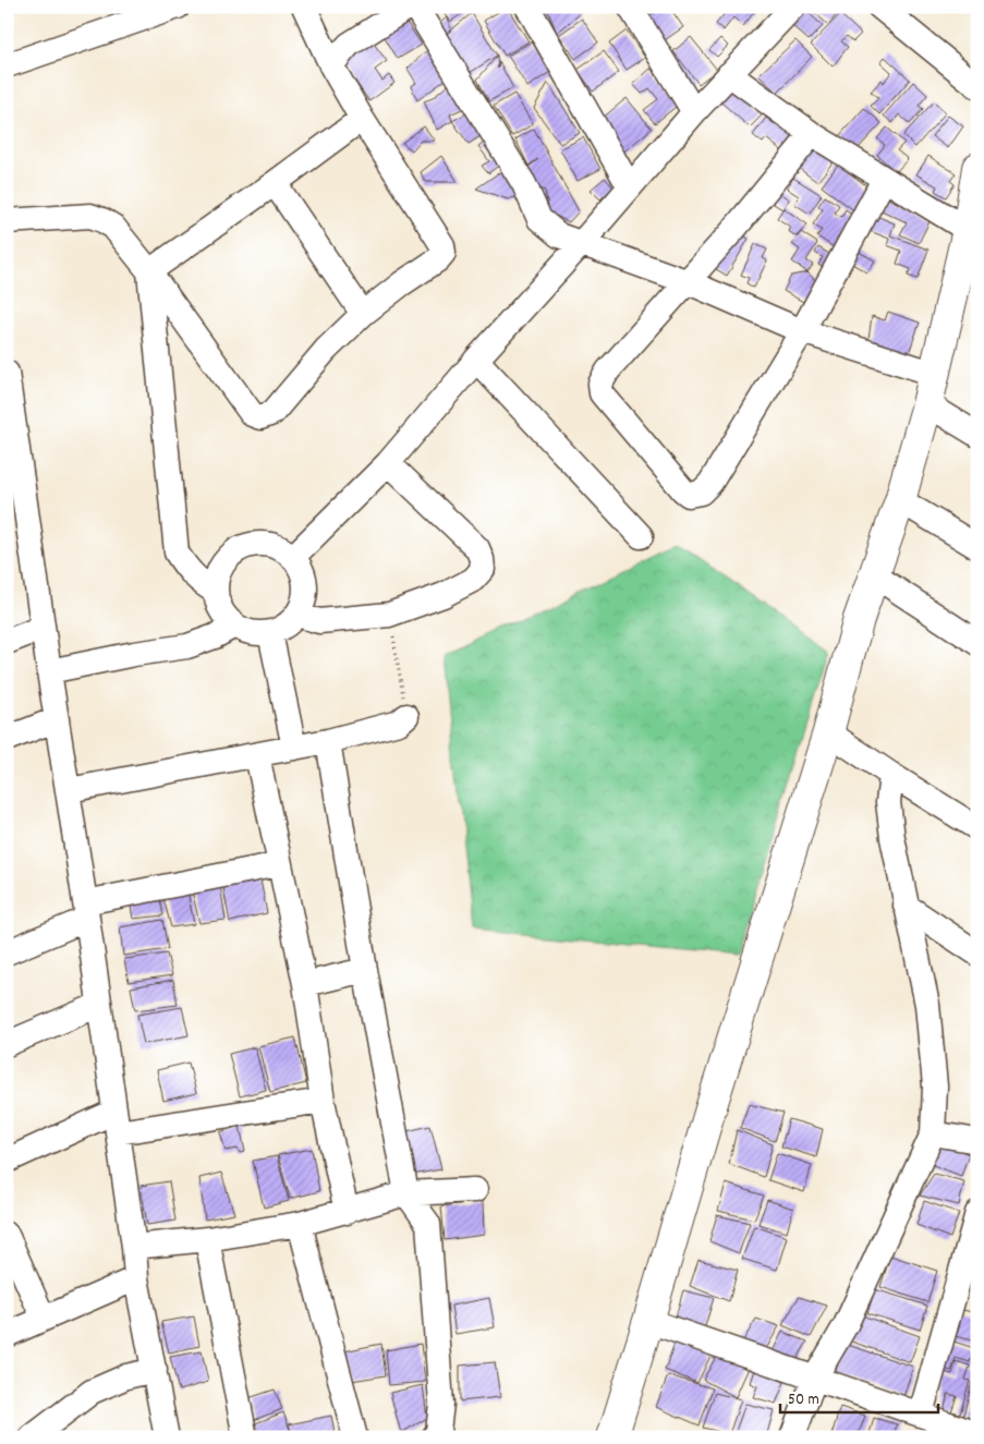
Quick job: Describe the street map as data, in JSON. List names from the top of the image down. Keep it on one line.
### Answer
{"scale_bar":"50 m"}
